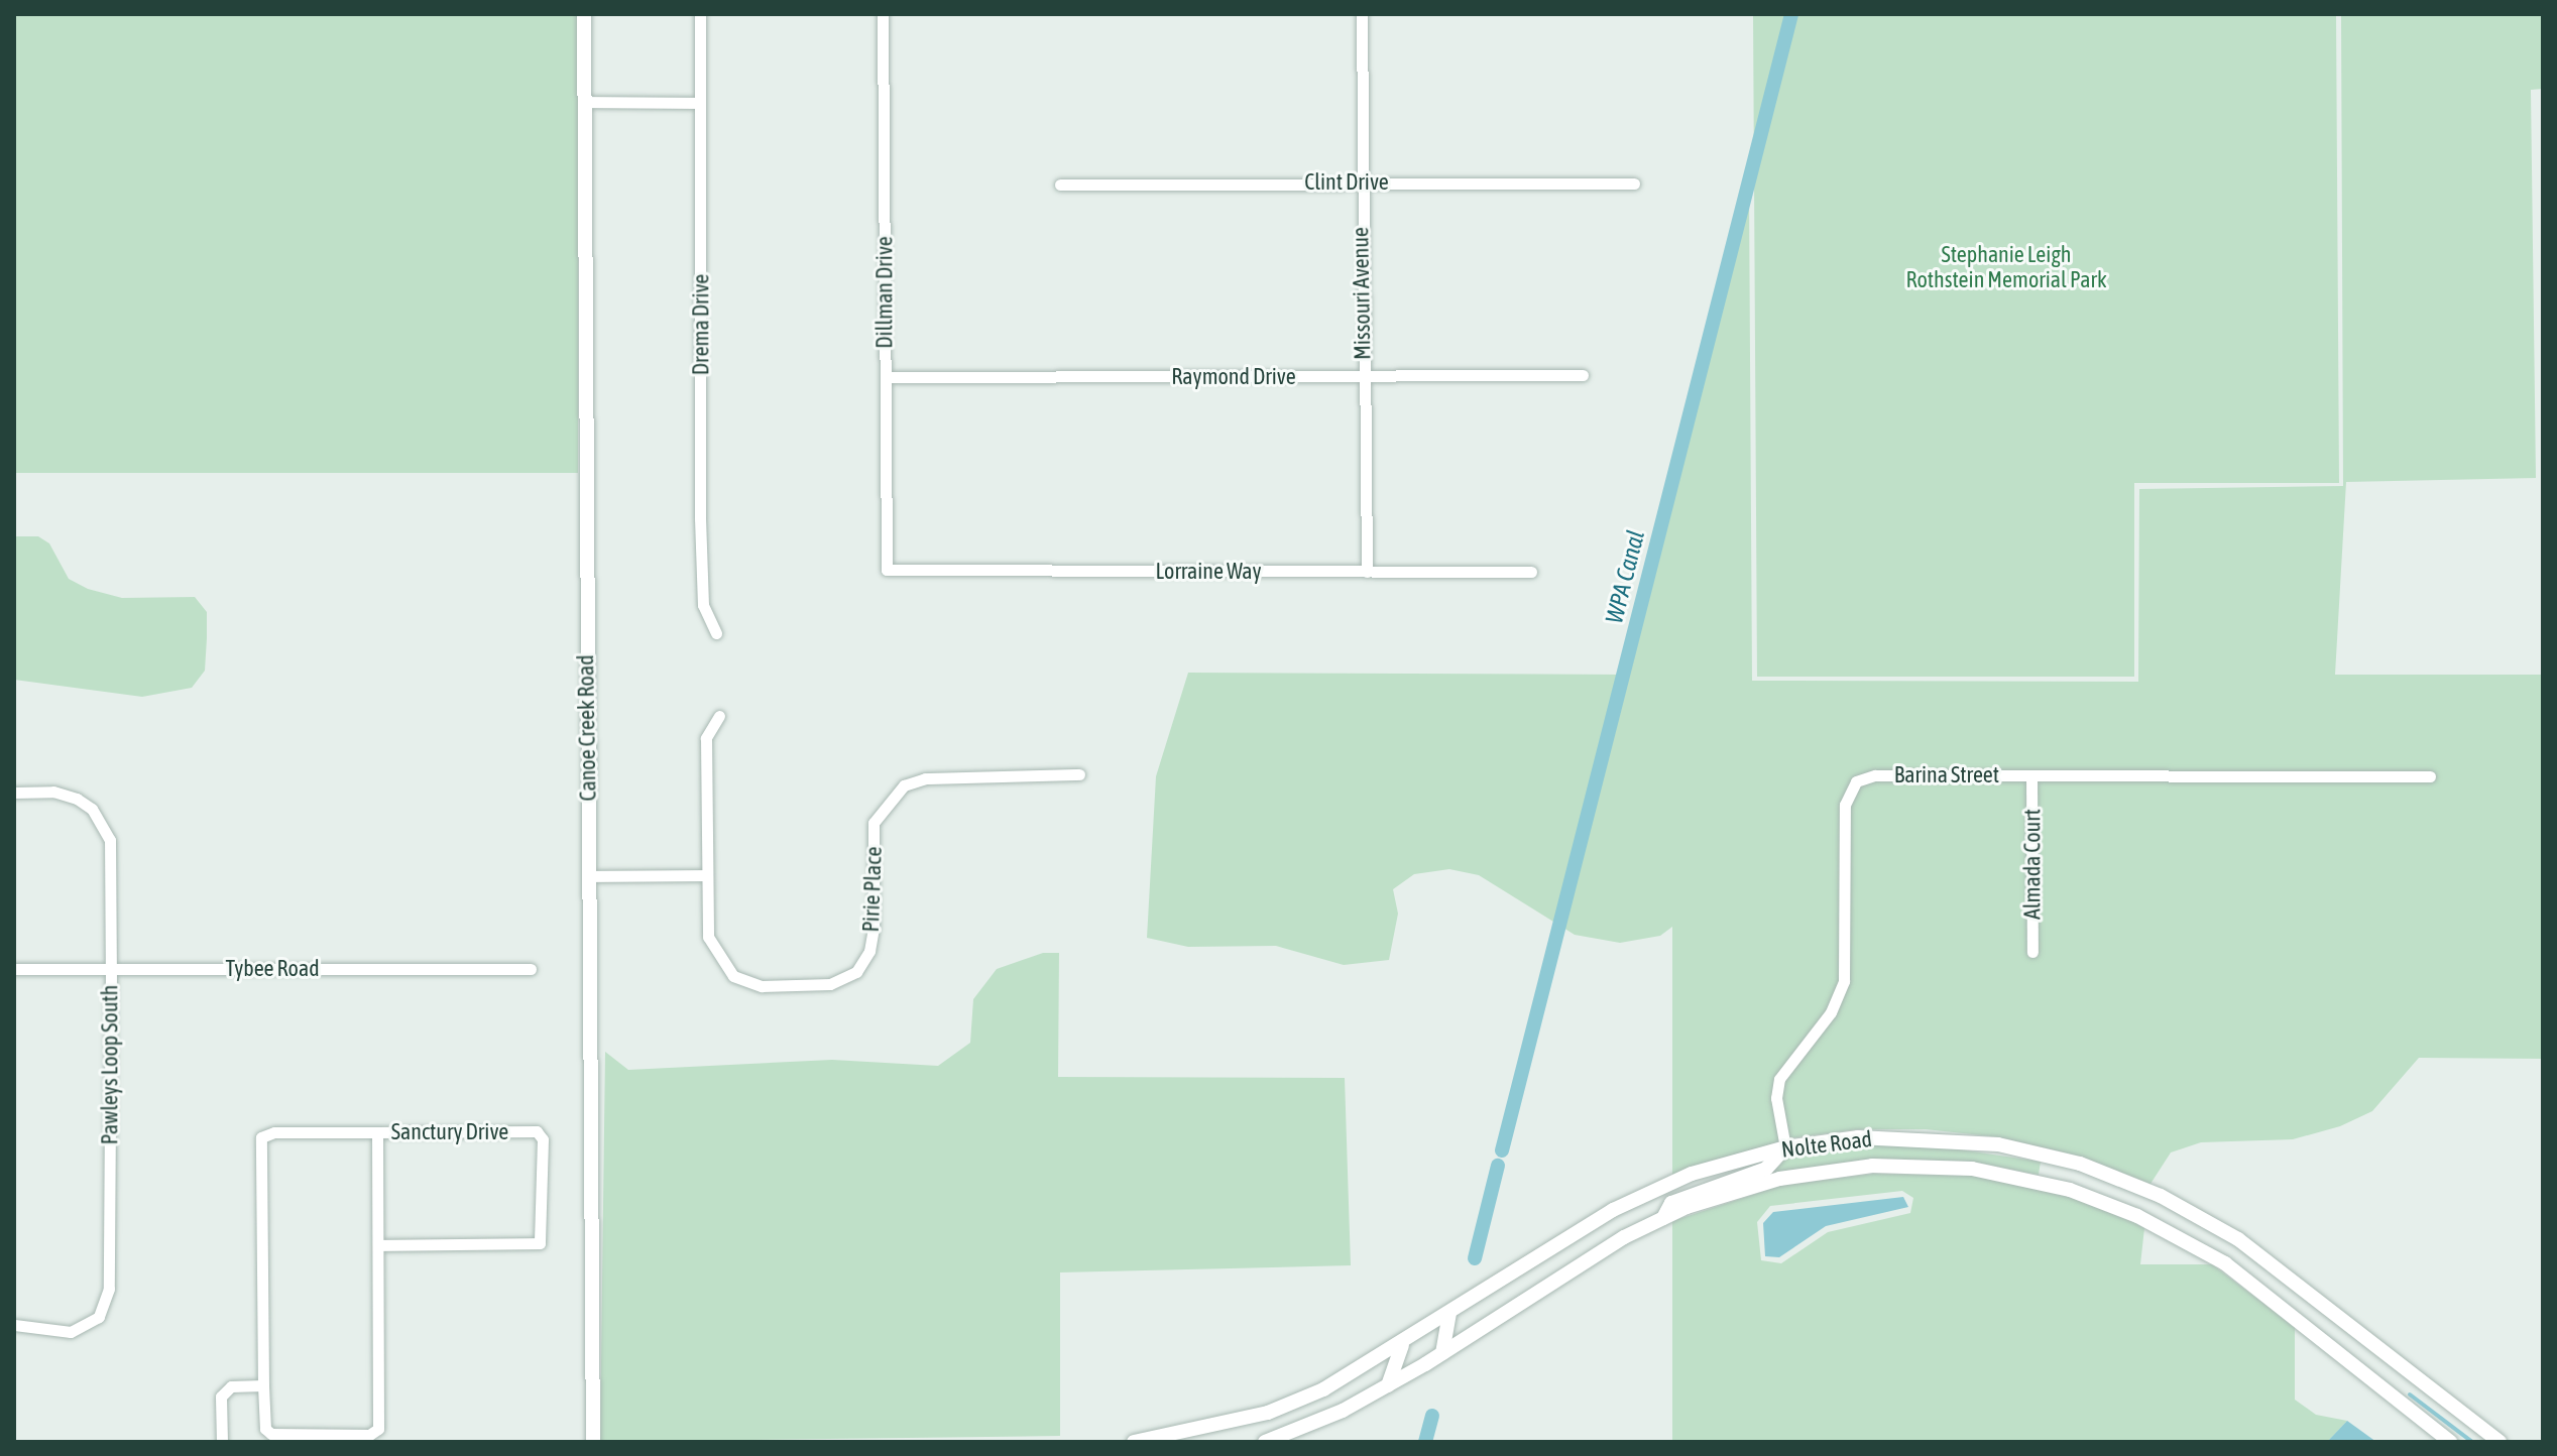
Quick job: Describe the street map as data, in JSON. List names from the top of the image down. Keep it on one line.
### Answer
{"streets":{"street":["Clint Drive","Dillman Drive","Missouri Avenue","Drema Drive","Raymond Drive","Lorraine Way","Canoe Creek Road","Barina Street","Almada Court","Pirie Place","Tybee Road","Pawleys Loop South","Sanctury Drive","Nolte Road"]},"crossings":[["Clint Drive","Missouri Avenue"],["Dillman Drive","Raymond Drive"],["Dillman Drive","Lorraine Way"],["Missouri Avenue","Raymond Drive"],["Missouri Avenue","Lorraine Way"],["Barina Street","Almada Court"],["Barina Street","Nolte Road"],["Tybee Road","Pawleys Loop South"]],"water":["WPA Canal"],"parks":["Stephanie Leigh Rothstein Memorial Park"]}
